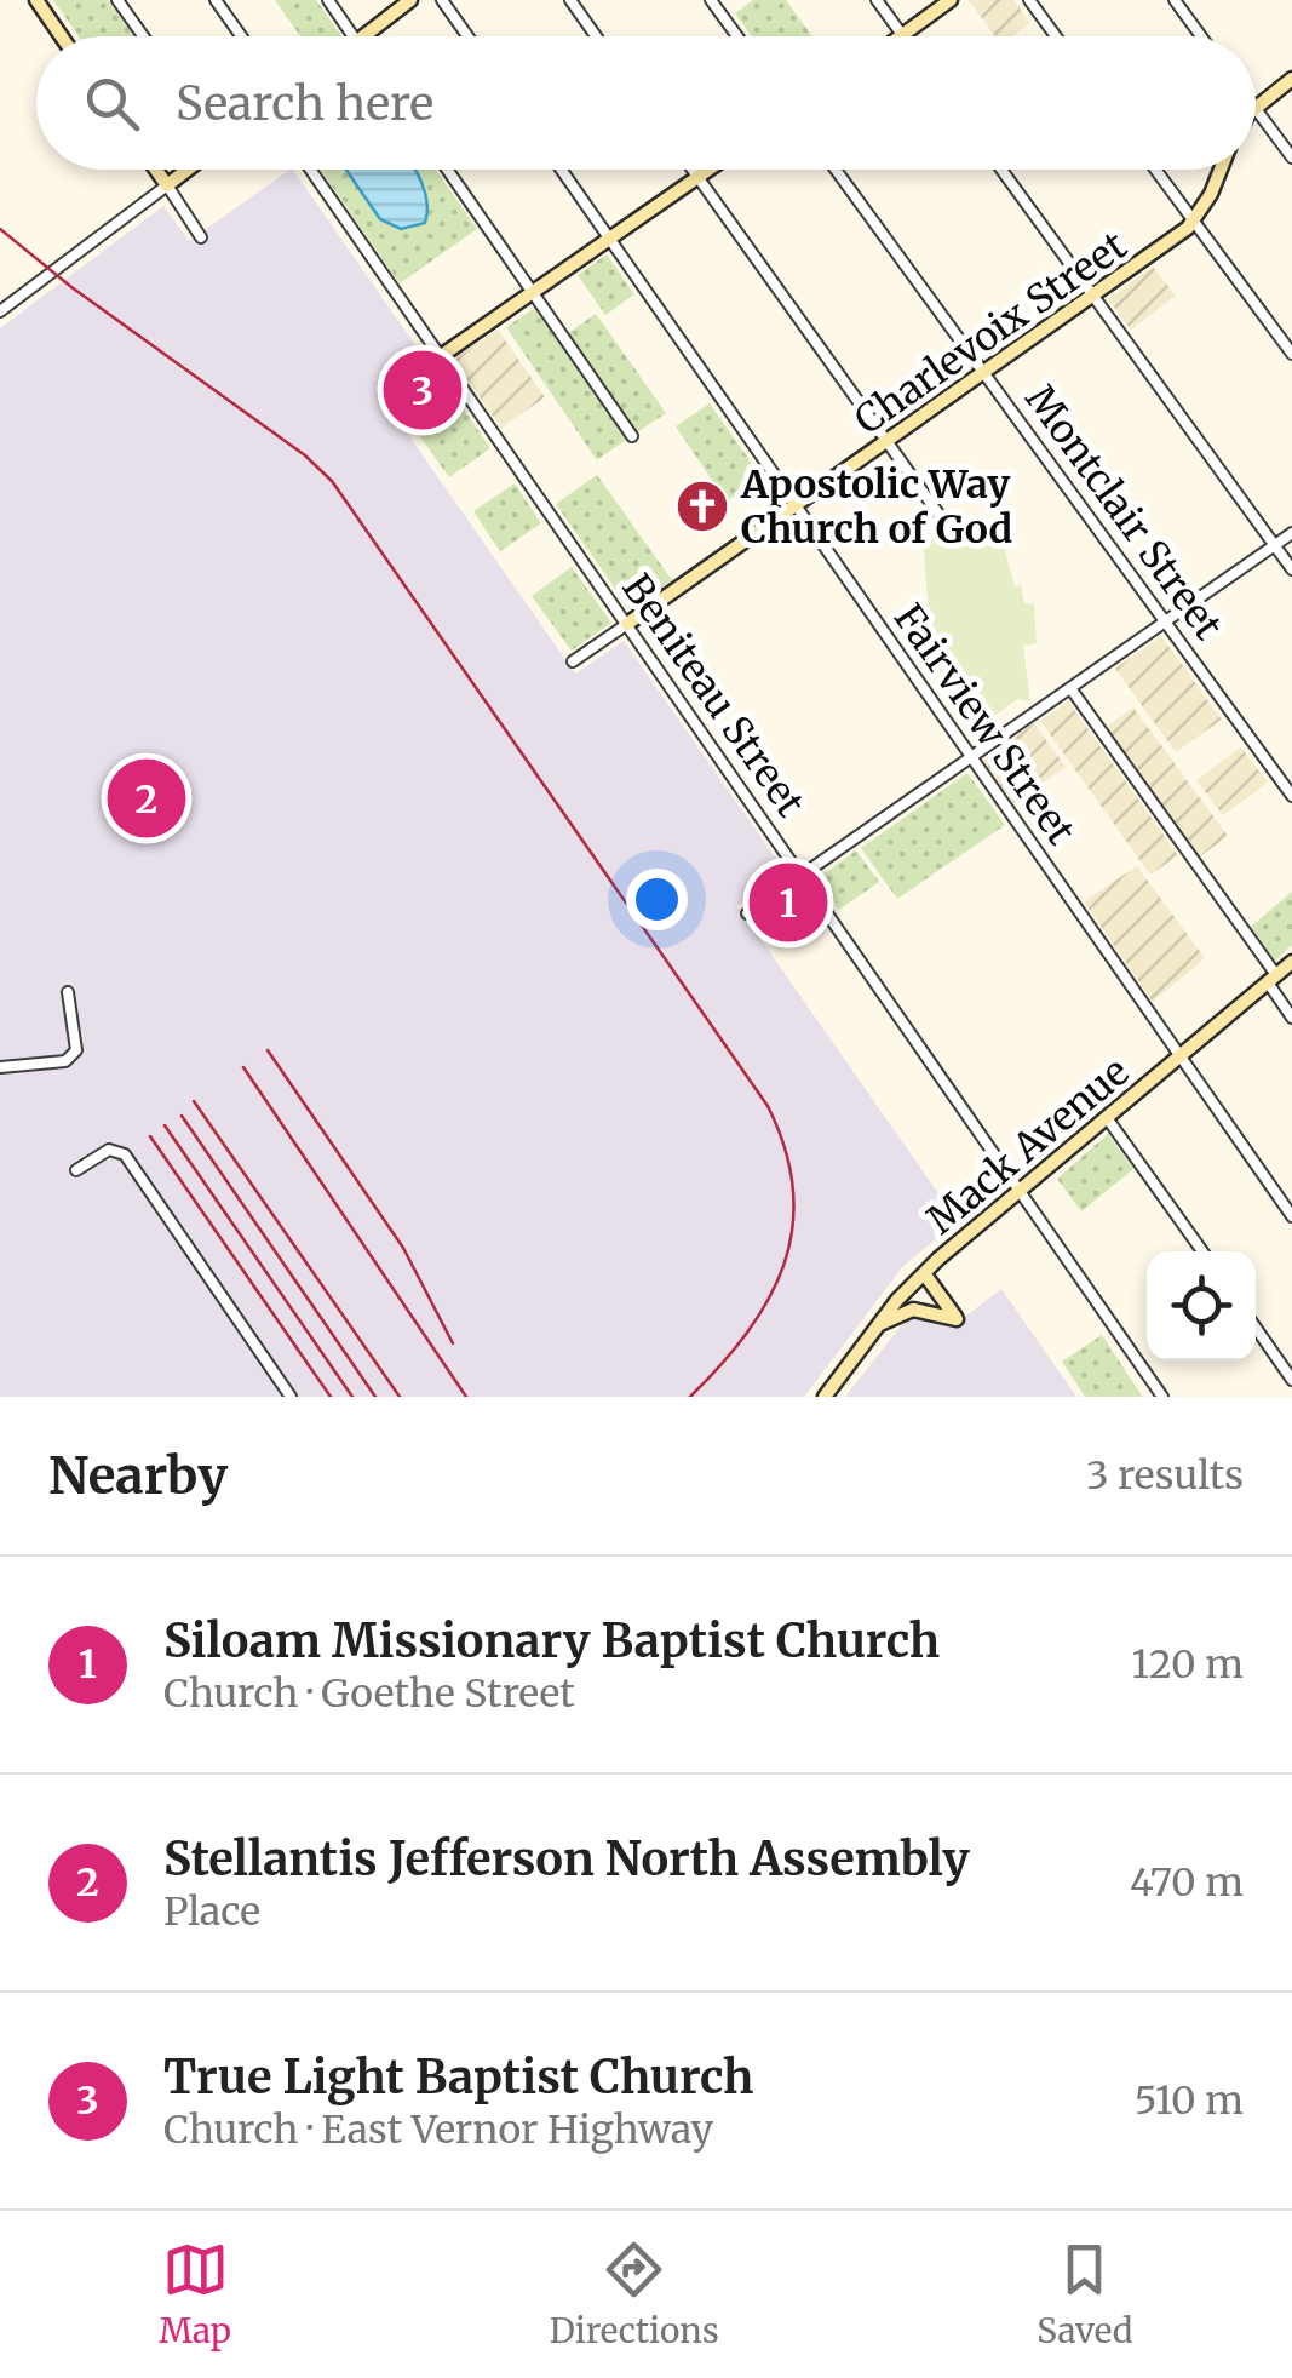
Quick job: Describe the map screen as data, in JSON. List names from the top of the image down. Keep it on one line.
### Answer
{"streets":{"street":["Charlevoix Street","Montclair Street","Beniteau Street","Fairview Street","Mack Avenue"]},"crossings":[["Charlevoix Street","Montclair Street"],["Charlevoix Street","Beniteau Street"],["Charlevoix Street","Fairview Street"],["Beniteau Street","Mack Avenue"],["Fairview Street","Mack Avenue"]],"places":{"church":["Apostolic Way Church of God"]},"page":{"search":"Search here","pins":["3","2","1"],"heading":["Nearby","3 results"],"list":[{"mark":"1","name":"Siloam Missionary Baptist Church","note":"Church · Goethe Street","value":"120 m"},{"mark":"2","name":"Stellantis Jefferson North Assembly","note":"Place","value":"470 m"},{"mark":"3","name":"True Light Baptist Church","note":"Church · East Vernor Highway","value":"510 m"}],"nav":["Map","Directions","Saved"]}}
